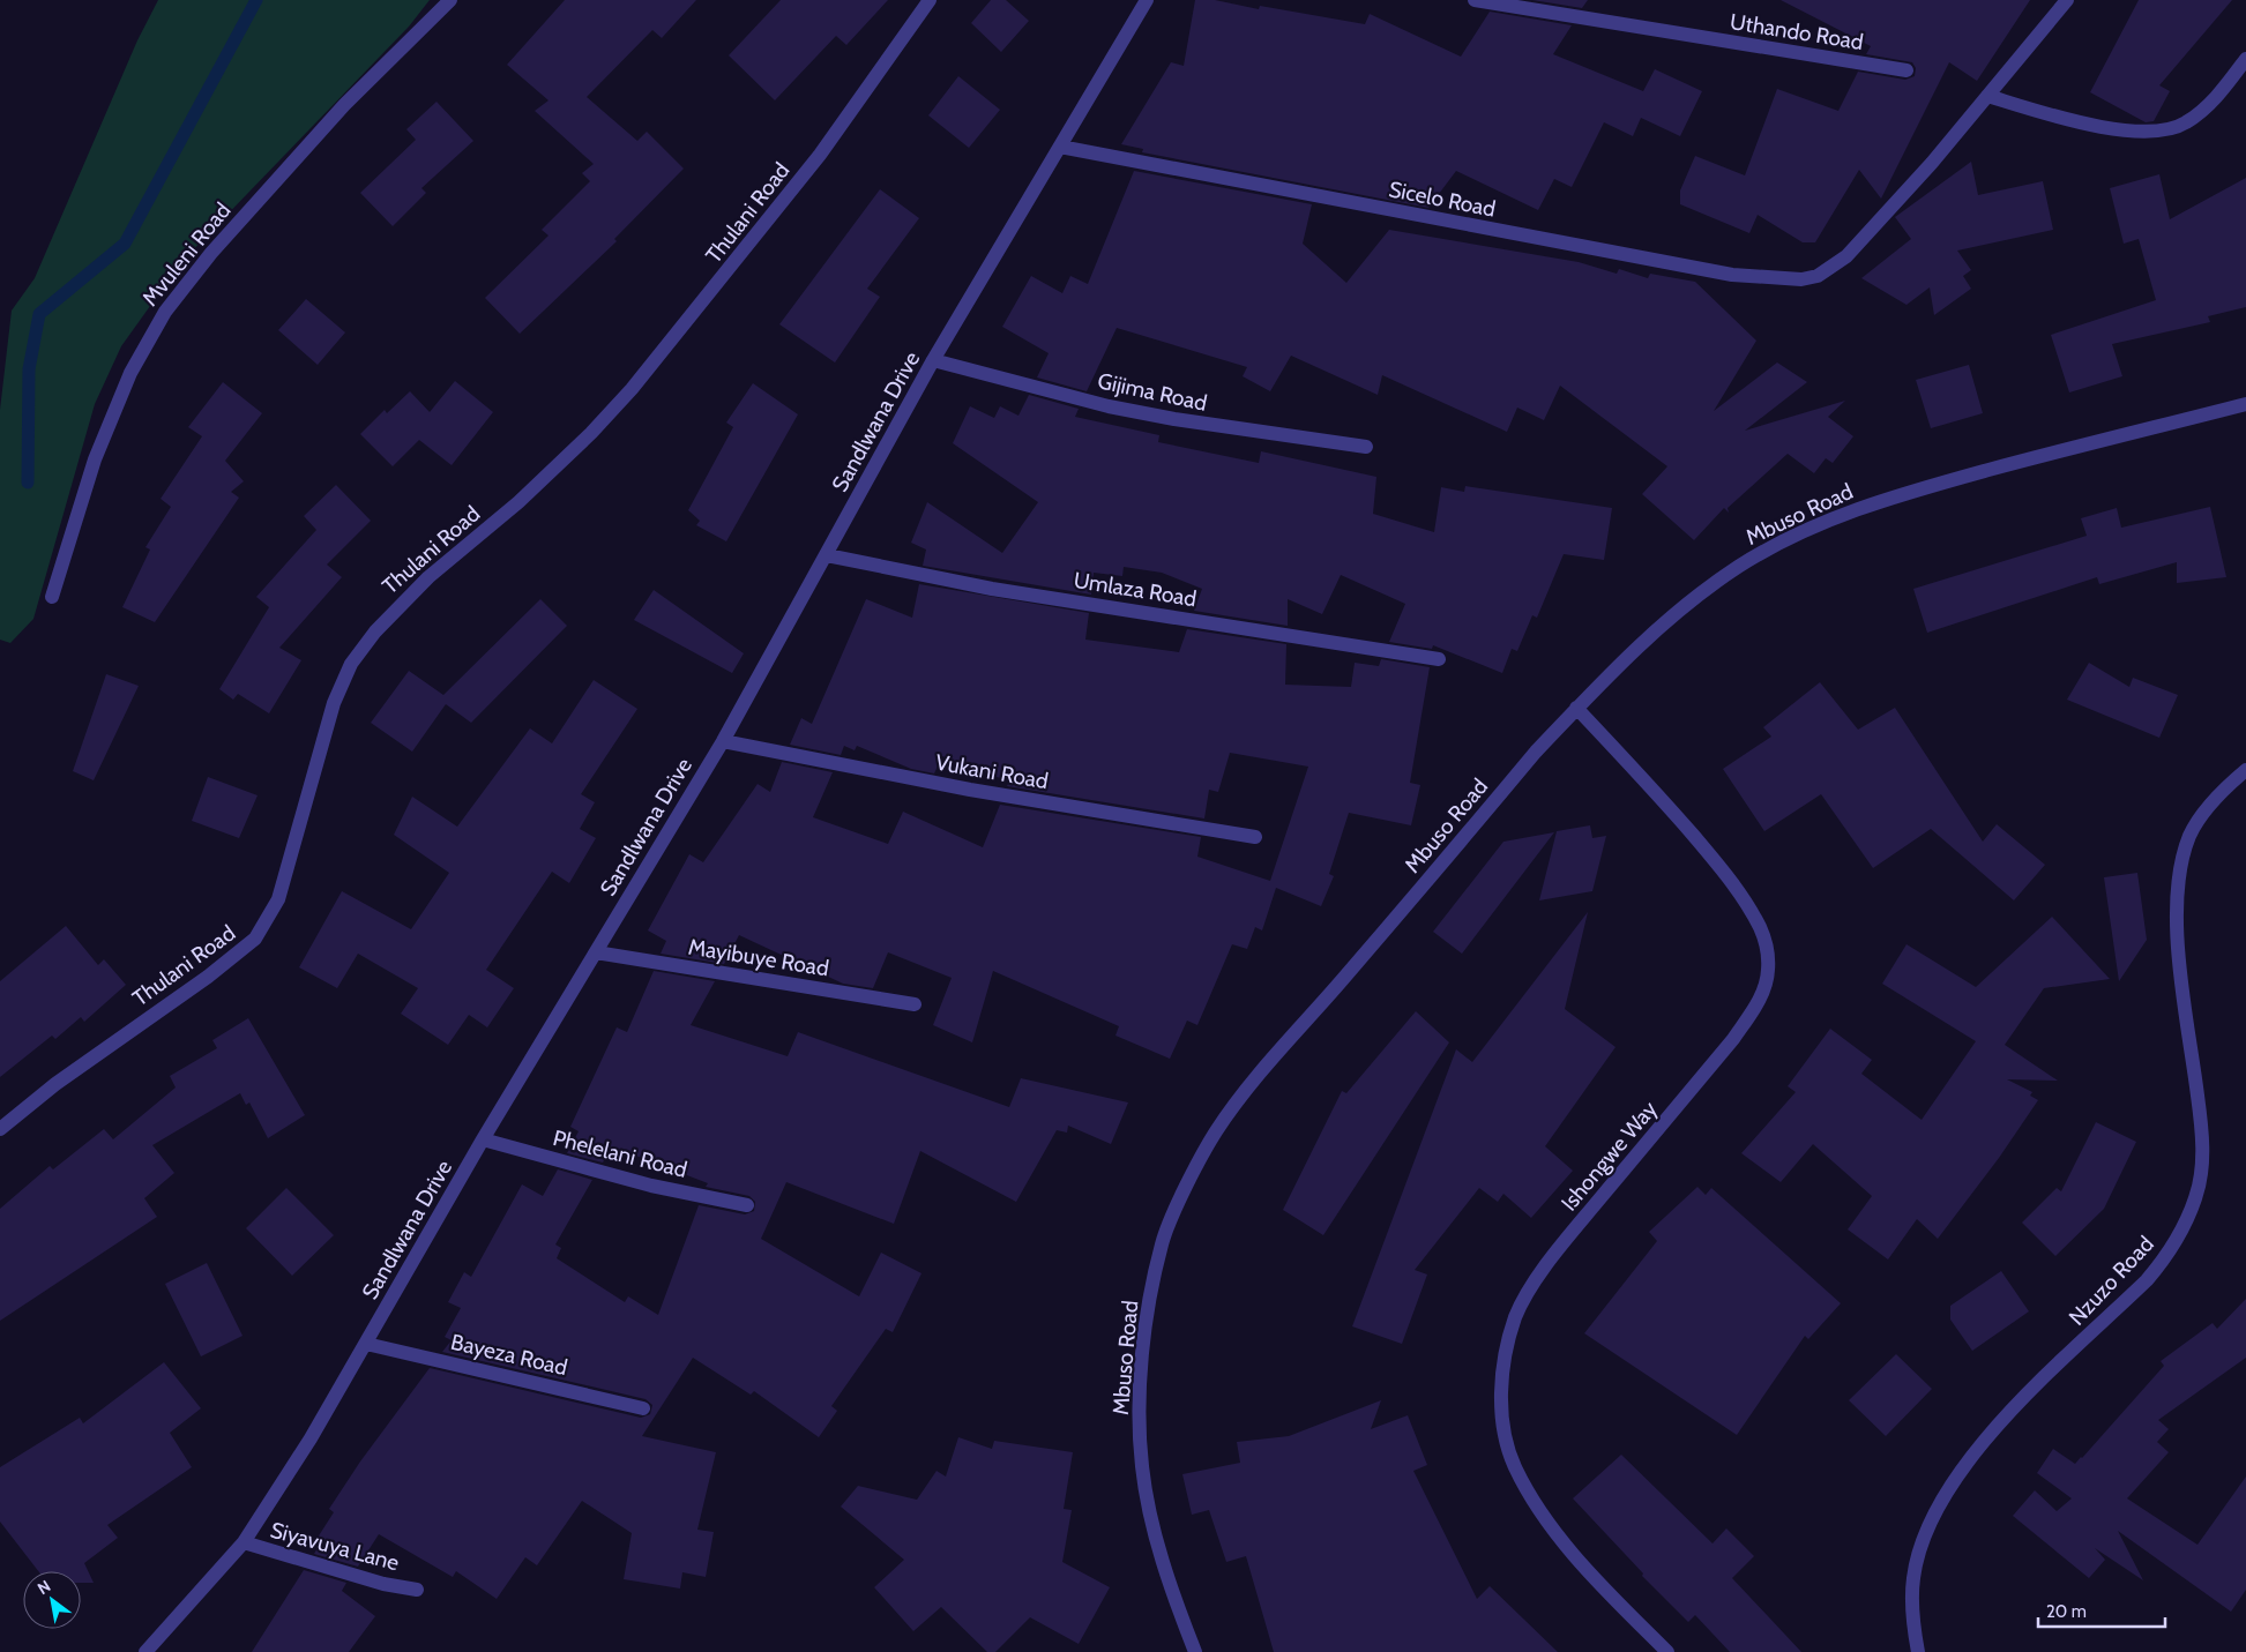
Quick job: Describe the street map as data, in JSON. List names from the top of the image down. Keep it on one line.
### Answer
{"streets":{"street":["Uthando Road","Sicelo Road","Thulani Road","Mvuleni Road","Gijima Road","Sandlwana Drive","Mbuso Road","Umlaza Road","Vukani Road","Mayibuye Road","Phelelani Road","Ishongwe Way","Nzuzo Road","Bayeza Road","Siyavuya Lane"]},"crossings":[["Sicelo Road","Sandlwana Drive"],["Gijima Road","Sandlwana Drive"],["Sandlwana Drive","Umlaza Road"],["Sandlwana Drive","Vukani Road"],["Sandlwana Drive","Mayibuye Road"],["Sandlwana Drive","Phelelani Road"],["Sandlwana Drive","Bayeza Road"],["Sandlwana Drive","Siyavuya Lane"],["Mbuso Road","Ishongwe Way"]],"scale_bar":"20 m","north":"top left"}
